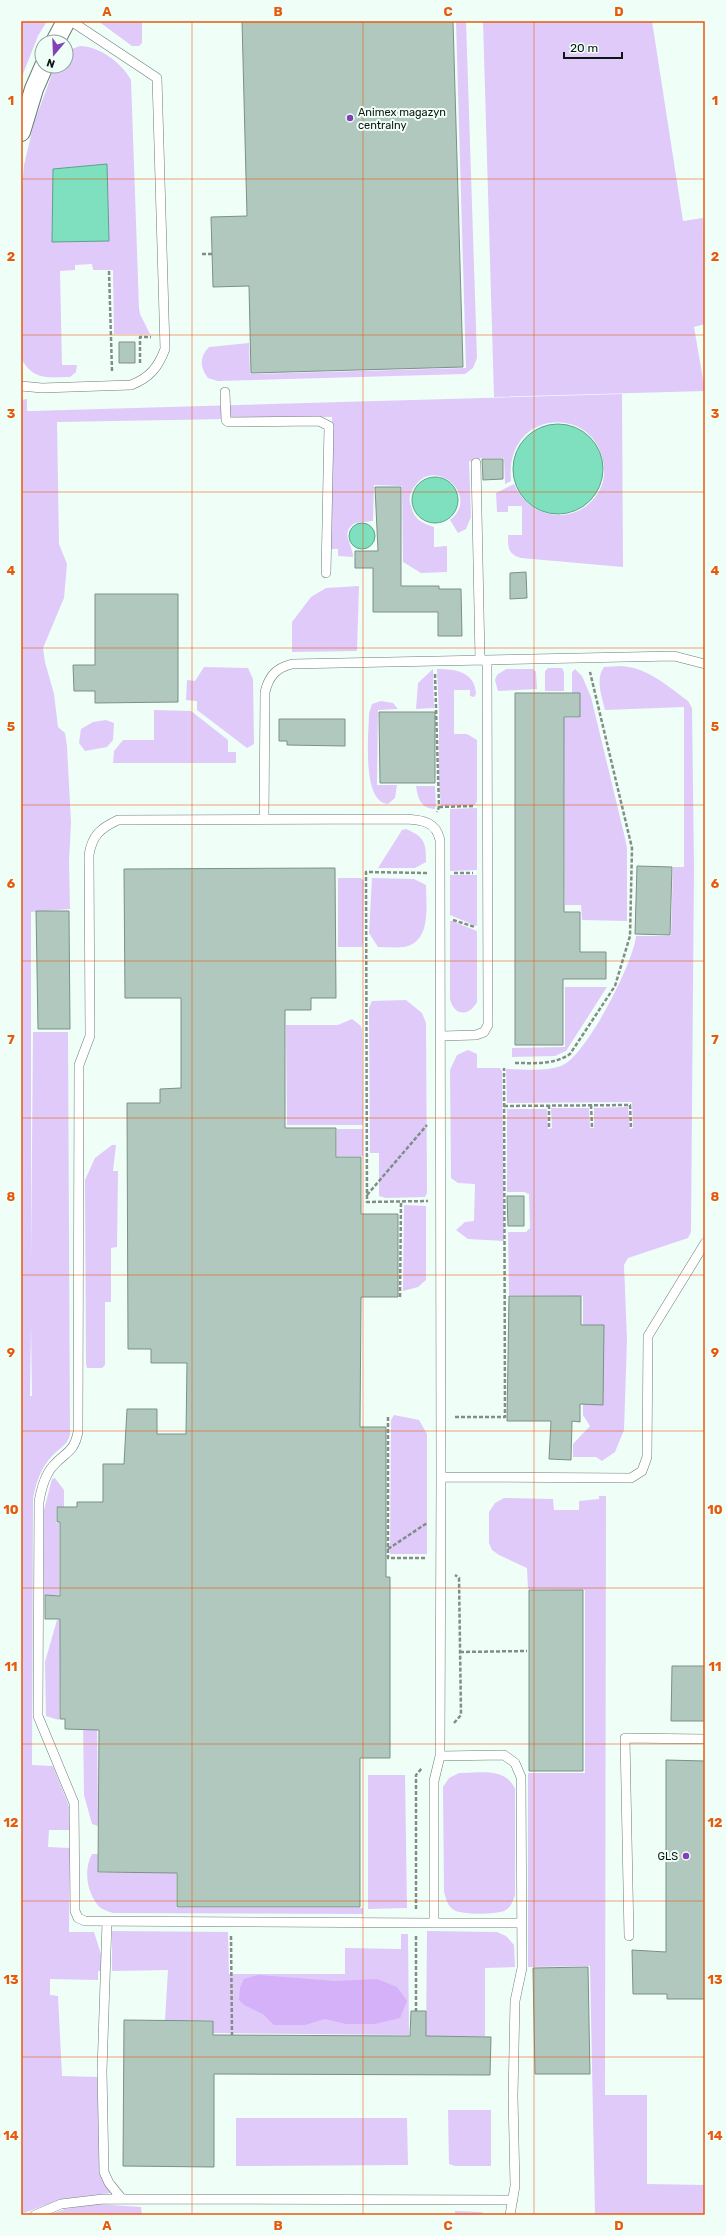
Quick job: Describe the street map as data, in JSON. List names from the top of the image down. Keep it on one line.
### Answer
{"places":["Animex magazyn centralny","GLS"],"scale_bar":"20 m","north":"bottom","grid":{"columns":["A","B","C","D"],"rows":["1","2","3","4","5","6","7","8","9","10","11","12","13","14"]}}
